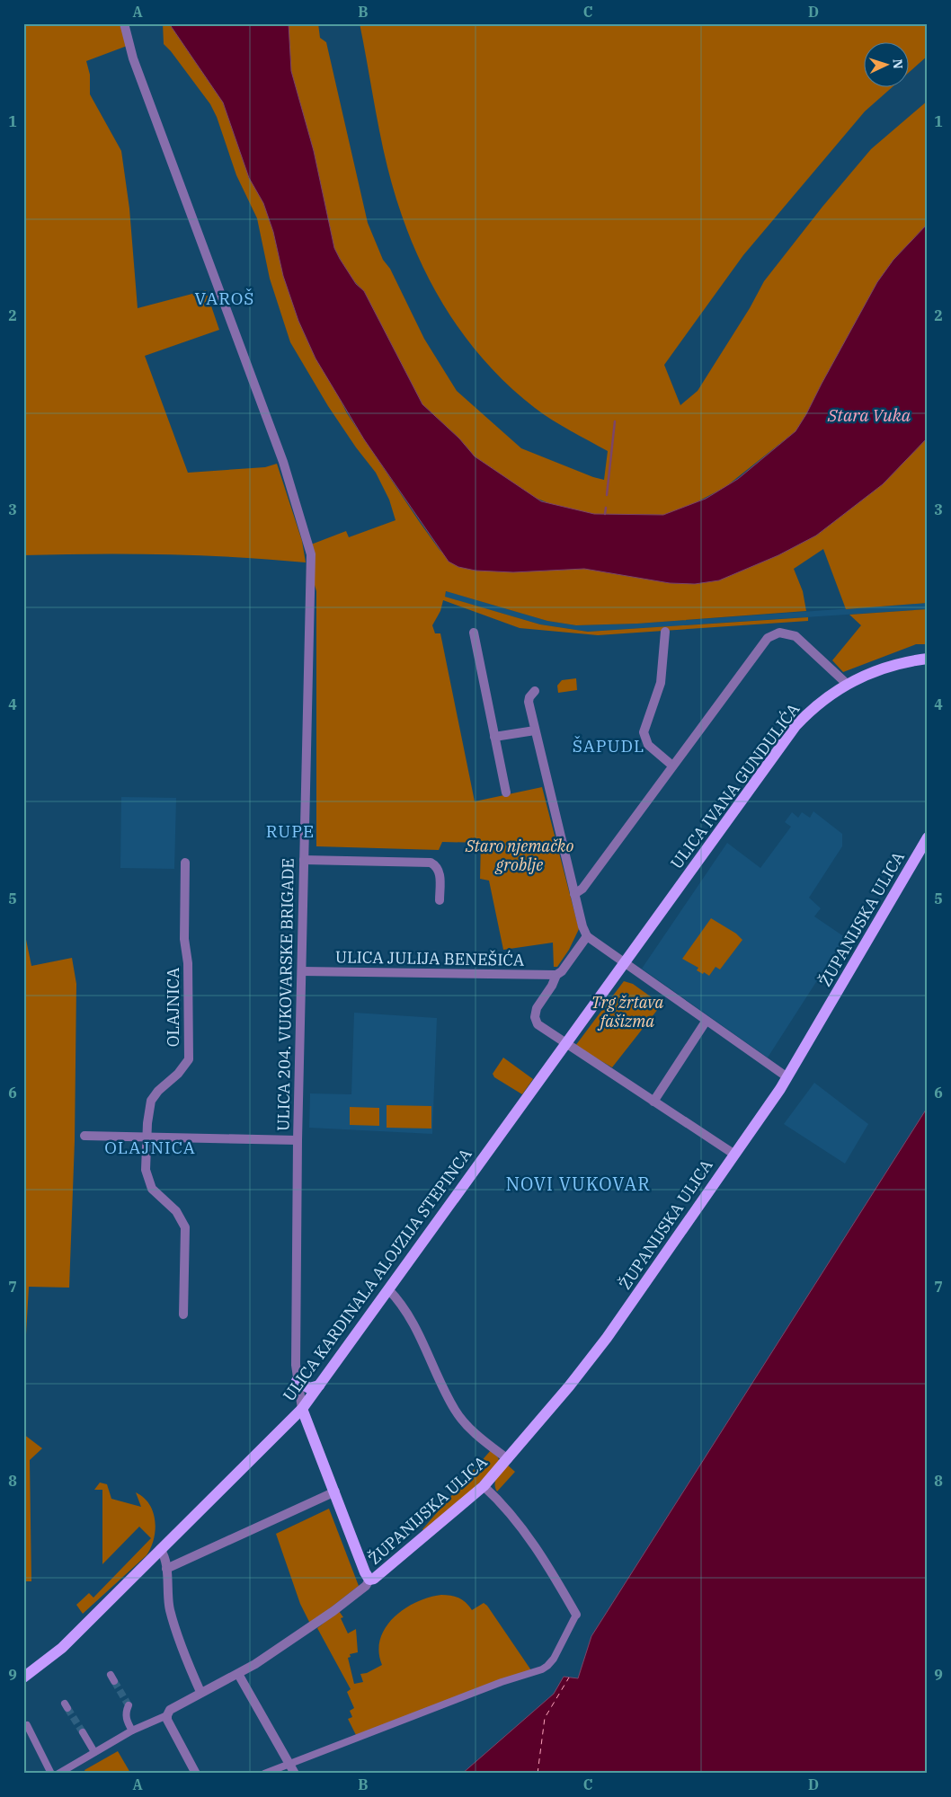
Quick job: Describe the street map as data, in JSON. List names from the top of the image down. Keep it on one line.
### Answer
{"streets":{"main road":["ULICA IVANA GUNDULIĆA","ŽUPANIJSKA ULICA","ULICA KARDINALA ALOJZIJA STEPINCA"],"street":["ULICA JULIJA BENEŠIĆA","ULICA 204. VUKOVARSKE BRIGADE","OLAJNICA"]},"crossings":[["ULICA JULIJA BENEŠIĆA","ULICA 204. VUKOVARSKE BRIGADE"],["ULICA 204. VUKOVARSKE BRIGADE","ULICA KARDINALA ALOJZIJA STEPINCA"]],"districts":["VAROŠ","ŠAPUDL","RUPE","OLAJNICA","NOVI VUKOVAR"],"water":["Stara Vuka"],"parks":["Staro njemačko groblje","Trg žrtava fašizma"],"north":"right","grid":{"columns":["A","B","C","D"],"rows":["1","2","3","4","5","6","7","8","9"]}}
